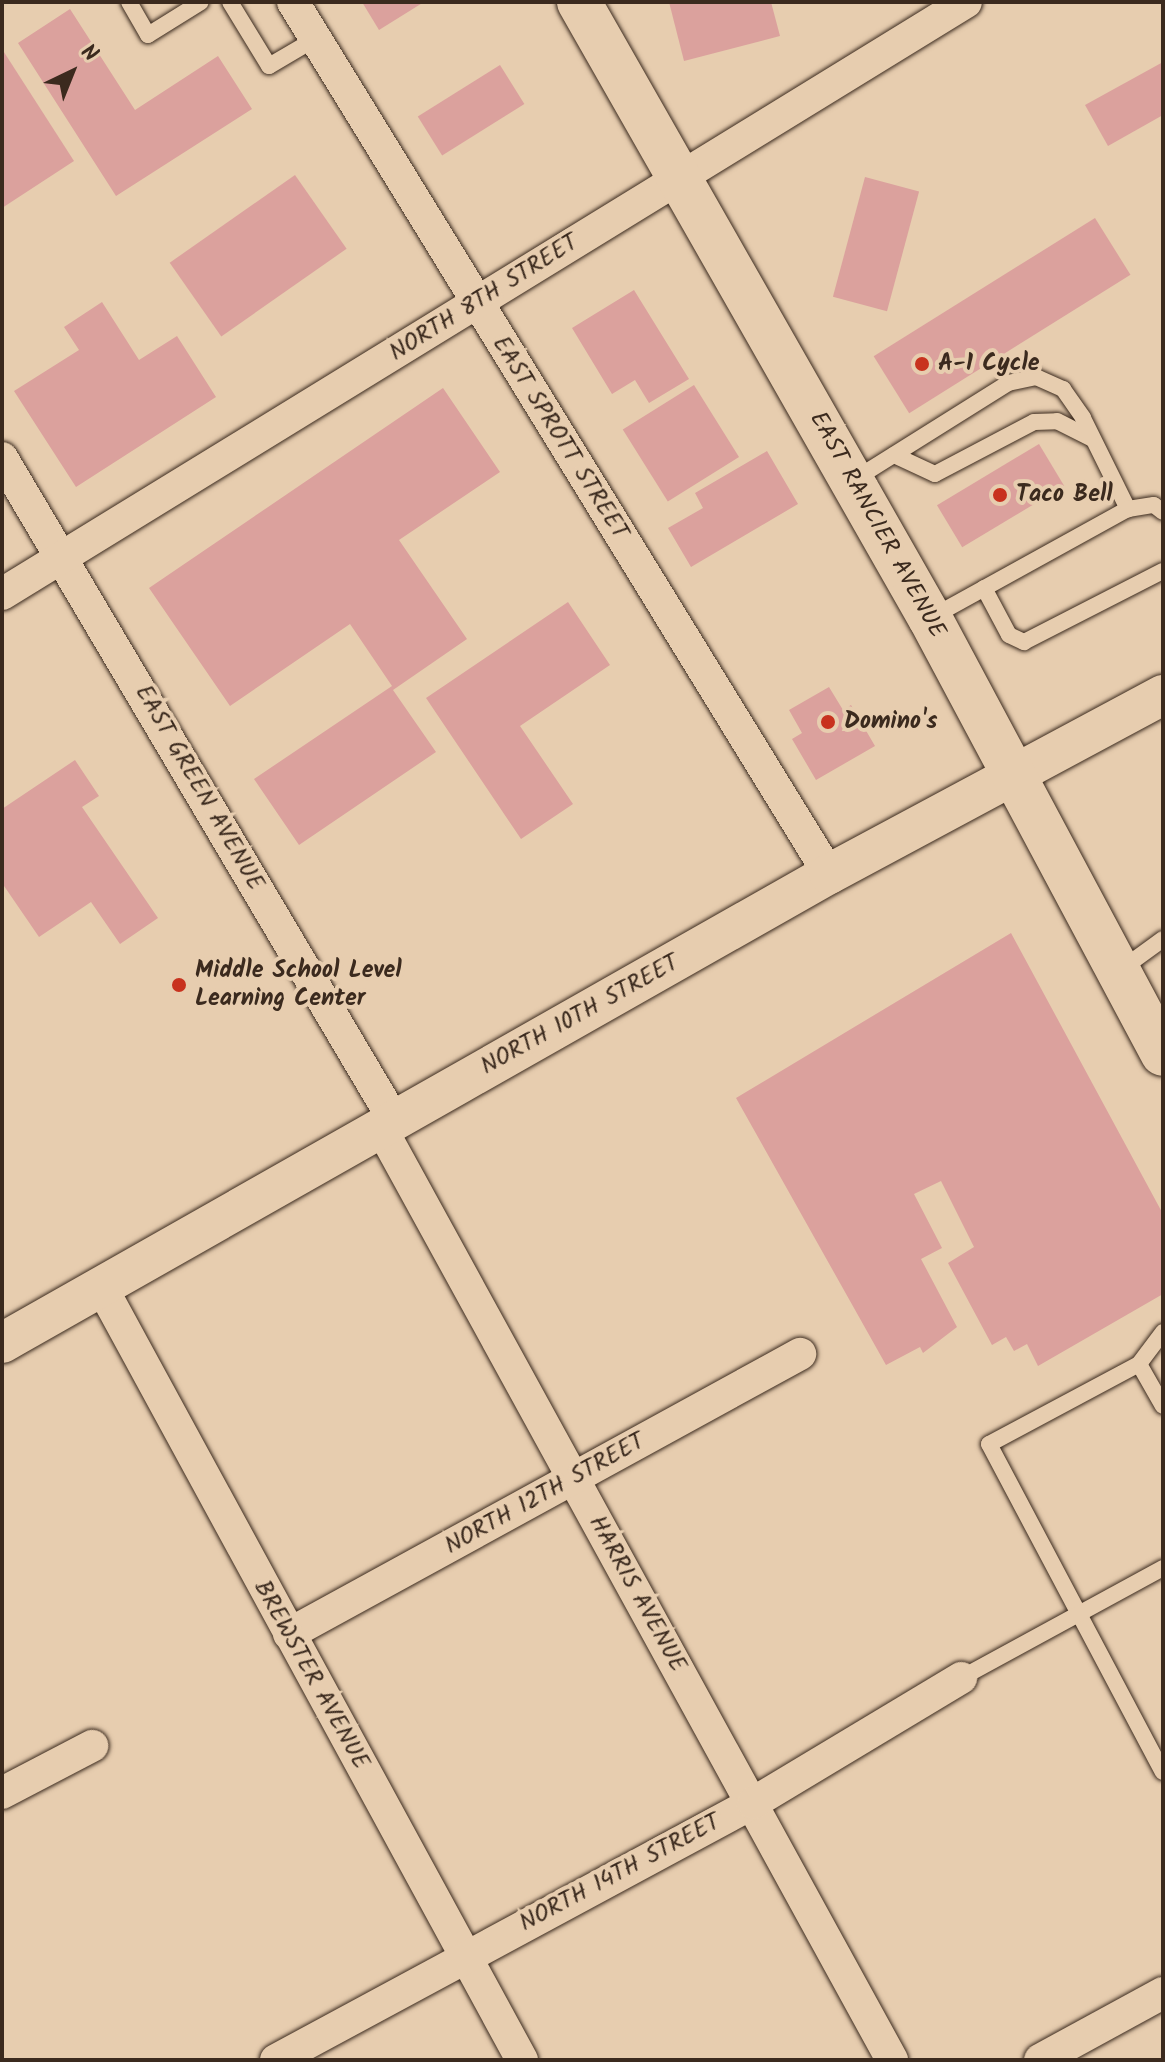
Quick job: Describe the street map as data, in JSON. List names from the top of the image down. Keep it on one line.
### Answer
{"streets":{"main road":["EAST RANCIER AVENUE"],"street":["NORTH 8TH STREET","EAST SPROTT STREET","EAST GREEN AVENUE","NORTH 10TH STREET","NORTH 12TH STREET","HARRIS AVENUE","BREWSTER AVENUE","NORTH 14TH STREET"]},"crossings":[["NORTH 8TH STREET","EAST SPROTT STREET"],["NORTH 8TH STREET","EAST RANCIER AVENUE"],["NORTH 8TH STREET","EAST GREEN AVENUE"],["EAST SPROTT STREET","NORTH 10TH STREET"],["EAST RANCIER AVENUE","NORTH 10TH STREET"],["EAST GREEN AVENUE","NORTH 10TH STREET"],["EAST GREEN AVENUE","HARRIS AVENUE"],["NORTH 10TH STREET","HARRIS AVENUE"],["NORTH 10TH STREET","BREWSTER AVENUE"],["NORTH 12TH STREET","HARRIS AVENUE"],["NORTH 12TH STREET","BREWSTER AVENUE"],["HARRIS AVENUE","NORTH 14TH STREET"],["BREWSTER AVENUE","NORTH 14TH STREET"]],"places":["A-1 Cycle","Taco Bell","Domino's","Middle School Level Learning Center"],"north":"top right"}
